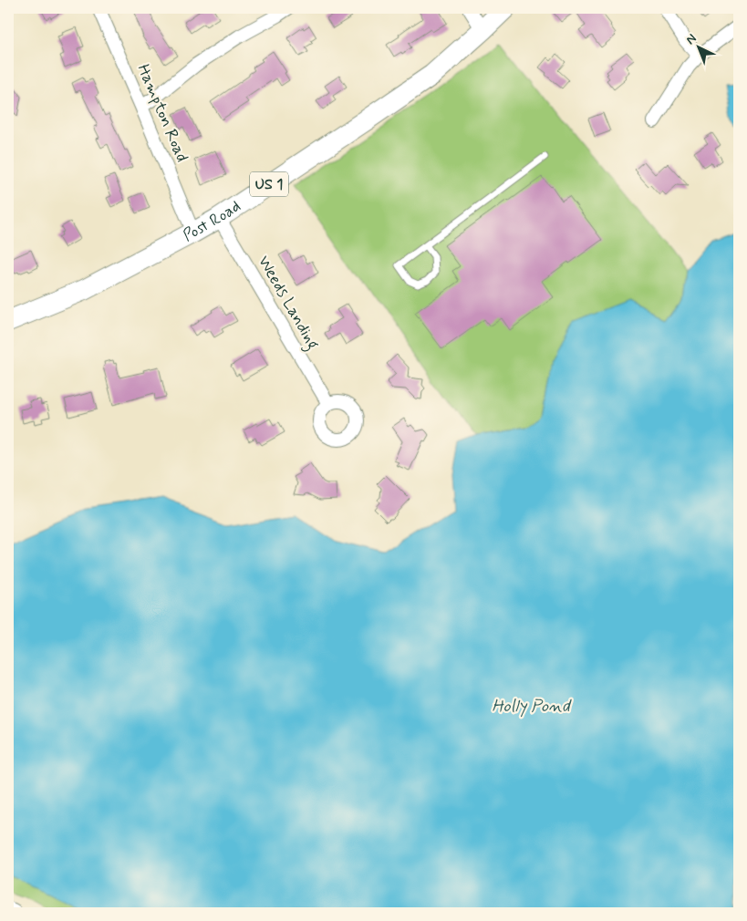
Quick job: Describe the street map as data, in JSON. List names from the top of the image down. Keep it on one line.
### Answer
{"streets":{"main road":["US 1","Post Road"],"street":["Hampton Road","Weeds Landing"]},"crossings":[["Hampton Road","Post Road"],["Post Road","Weeds Landing"]],"water":["Holly Pond"],"north":"top left"}
